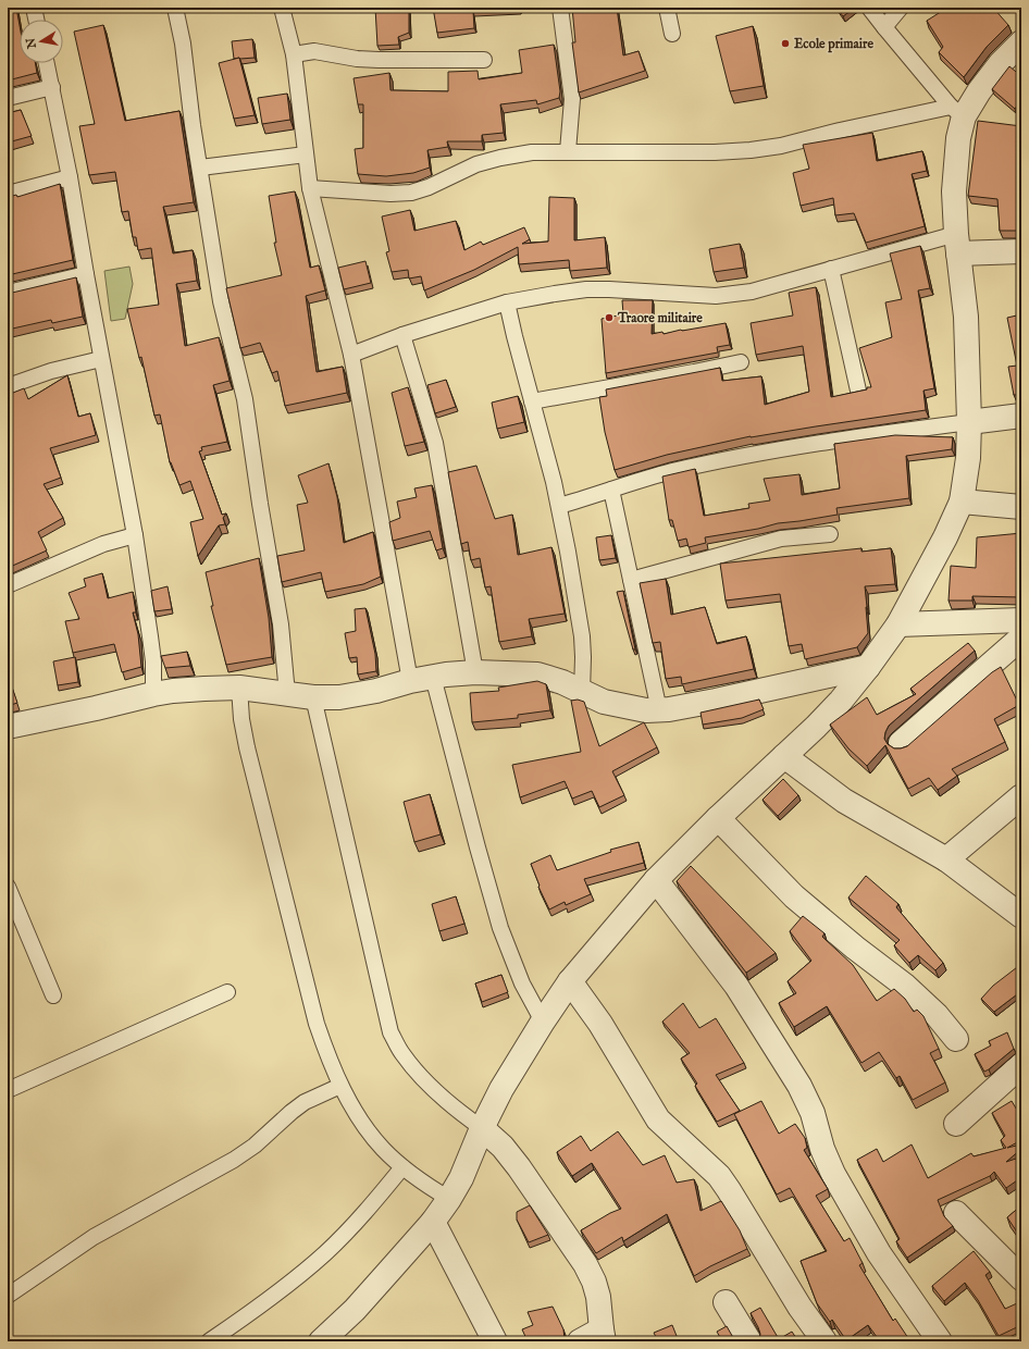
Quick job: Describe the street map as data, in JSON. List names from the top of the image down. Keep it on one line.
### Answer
{"places":["Ecole primaire","Traore militaire"],"north":"left"}
